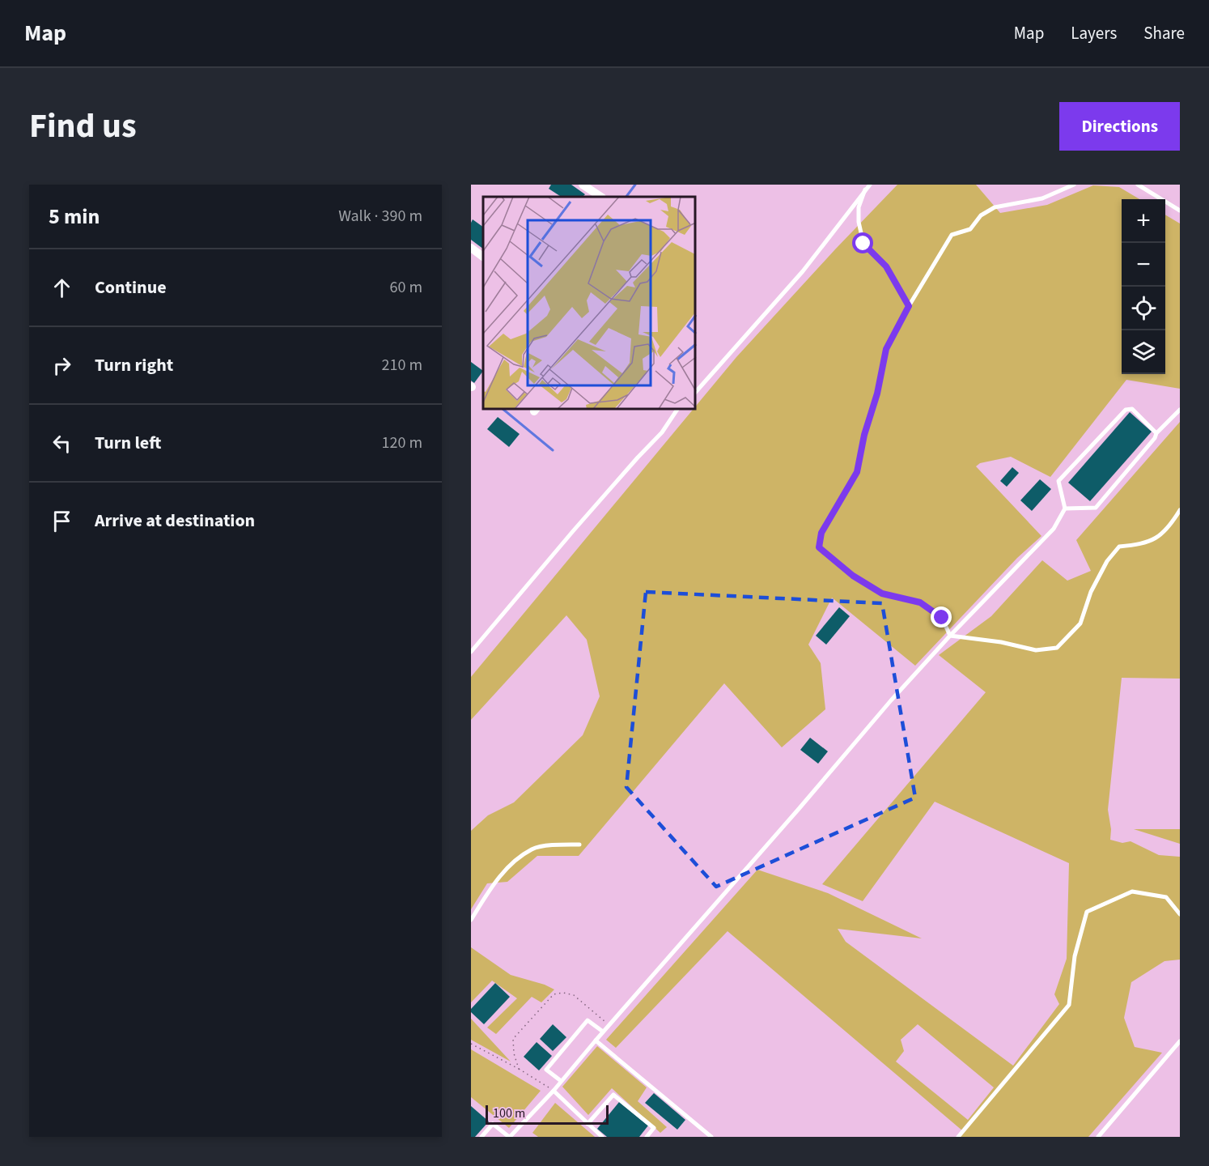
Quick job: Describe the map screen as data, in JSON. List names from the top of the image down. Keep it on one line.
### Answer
{"scale_bar":"100 m","page":{"header":"Map","nav":["Map","Layers","Share"],"title":"Find us","buttons":"Directions","heading":["5 min","Walk · 390 m"],"map_buttons":["+","−"],"list":[["Continue","60 m"],["Turn right","210 m"],["Turn left","120 m"],"Arrive at destination"],"scale":"100 m"}}
